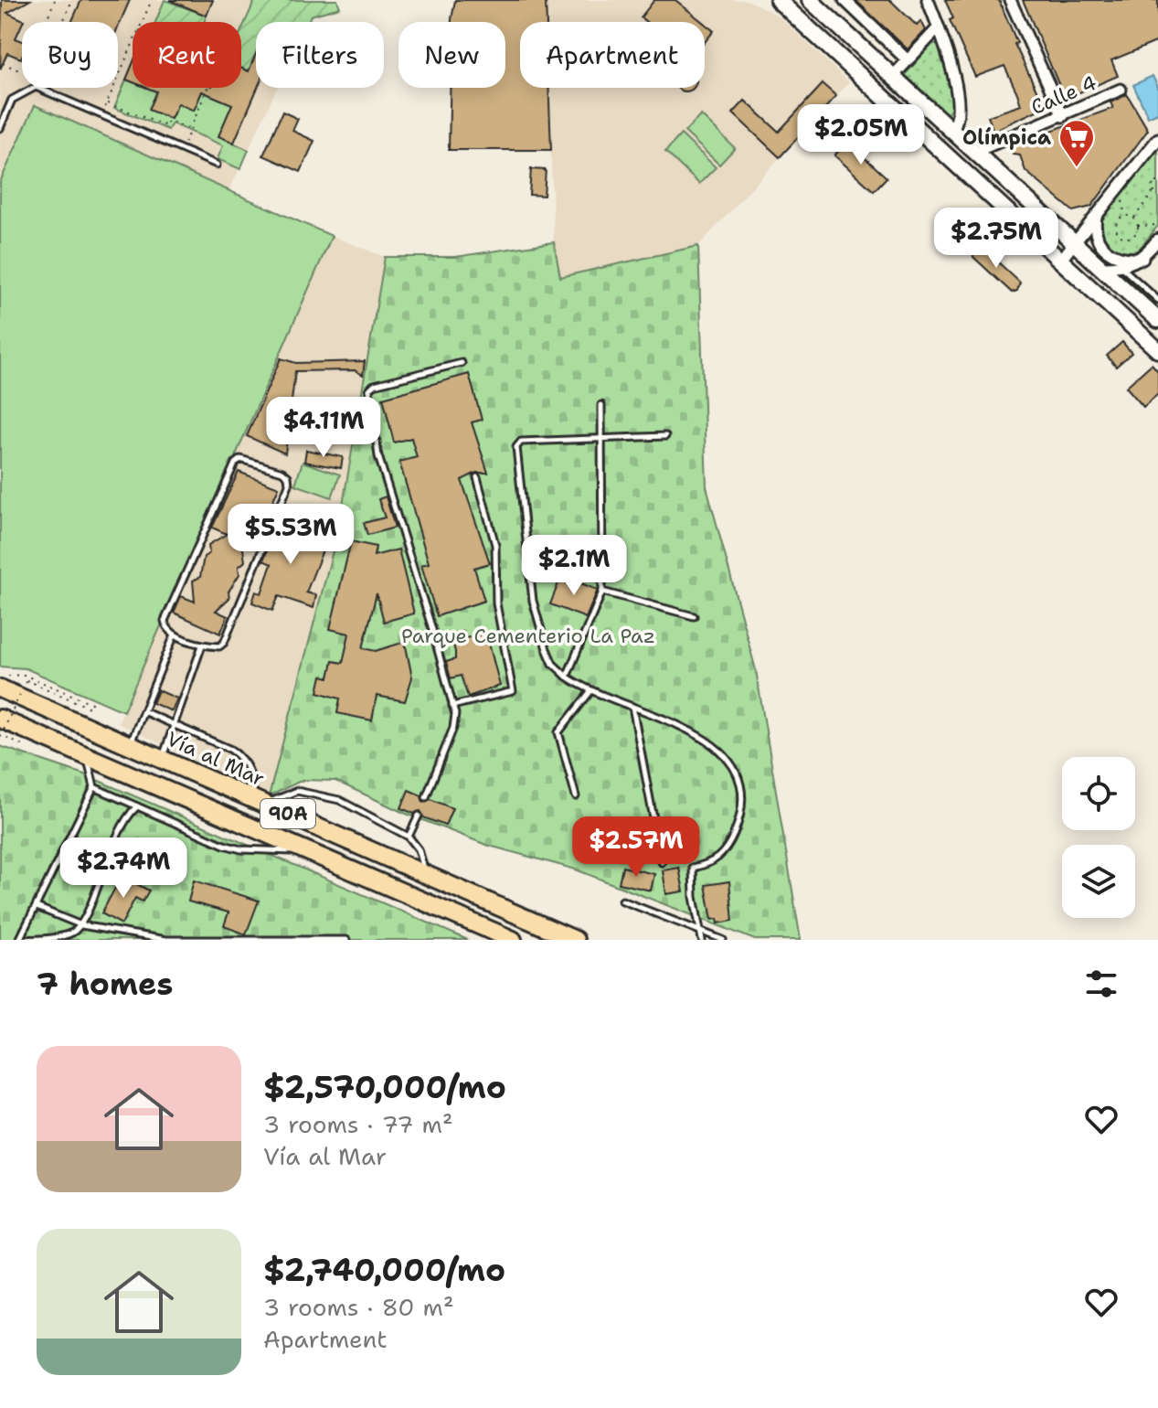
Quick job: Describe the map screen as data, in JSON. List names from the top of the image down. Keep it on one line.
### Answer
{"streets":{"highway":["Vía al Mar","90A"],"street":["Calle 4"]},"parks":["Parque Cementerio La Paz"],"places":{"supermarket":["Olímpica"]},"page":{"chip":["Buy","Rent","Filters","New","Apartment"],"price":["$2.05M","$2.75M","$4.11M","$5.53M","$2.1M","$2.57M","$2.74M"],"heading":"7 homes","list":[{"name":"$2,570,000/mo","note":"3 rooms · 77 m² · Vía al Mar"},{"name":"$2,740,000/mo","note":"3 rooms · 80 m² · Apartment"}]}}
